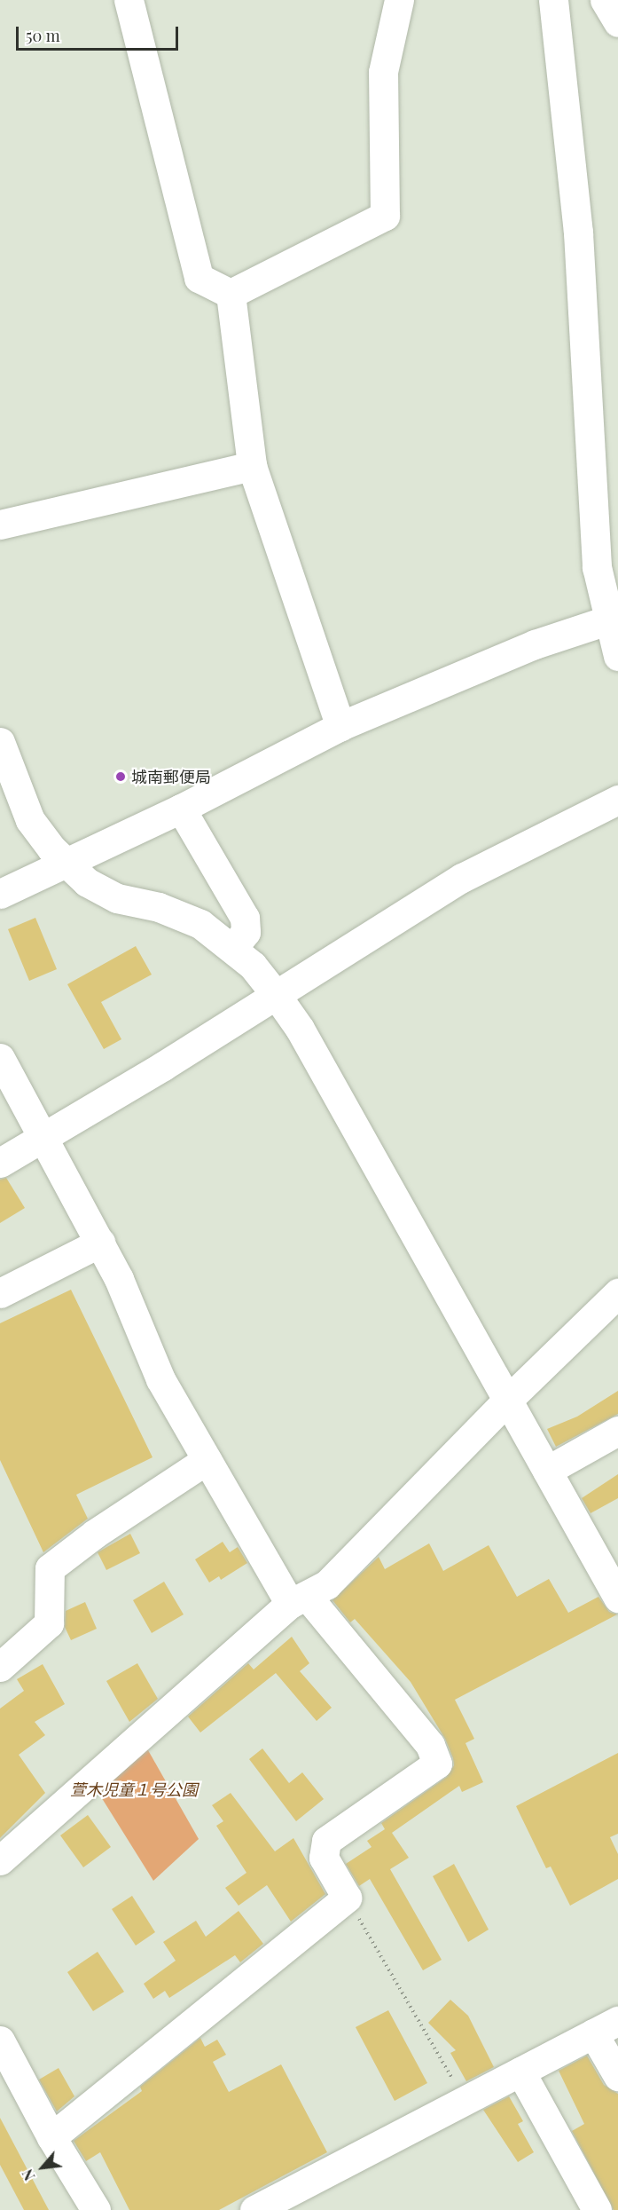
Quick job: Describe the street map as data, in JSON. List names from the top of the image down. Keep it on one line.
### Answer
{"parks":["萱木児童１号公園"],"places":["城南郵便局"],"scale_bar":"50 m","north":"bottom left"}
